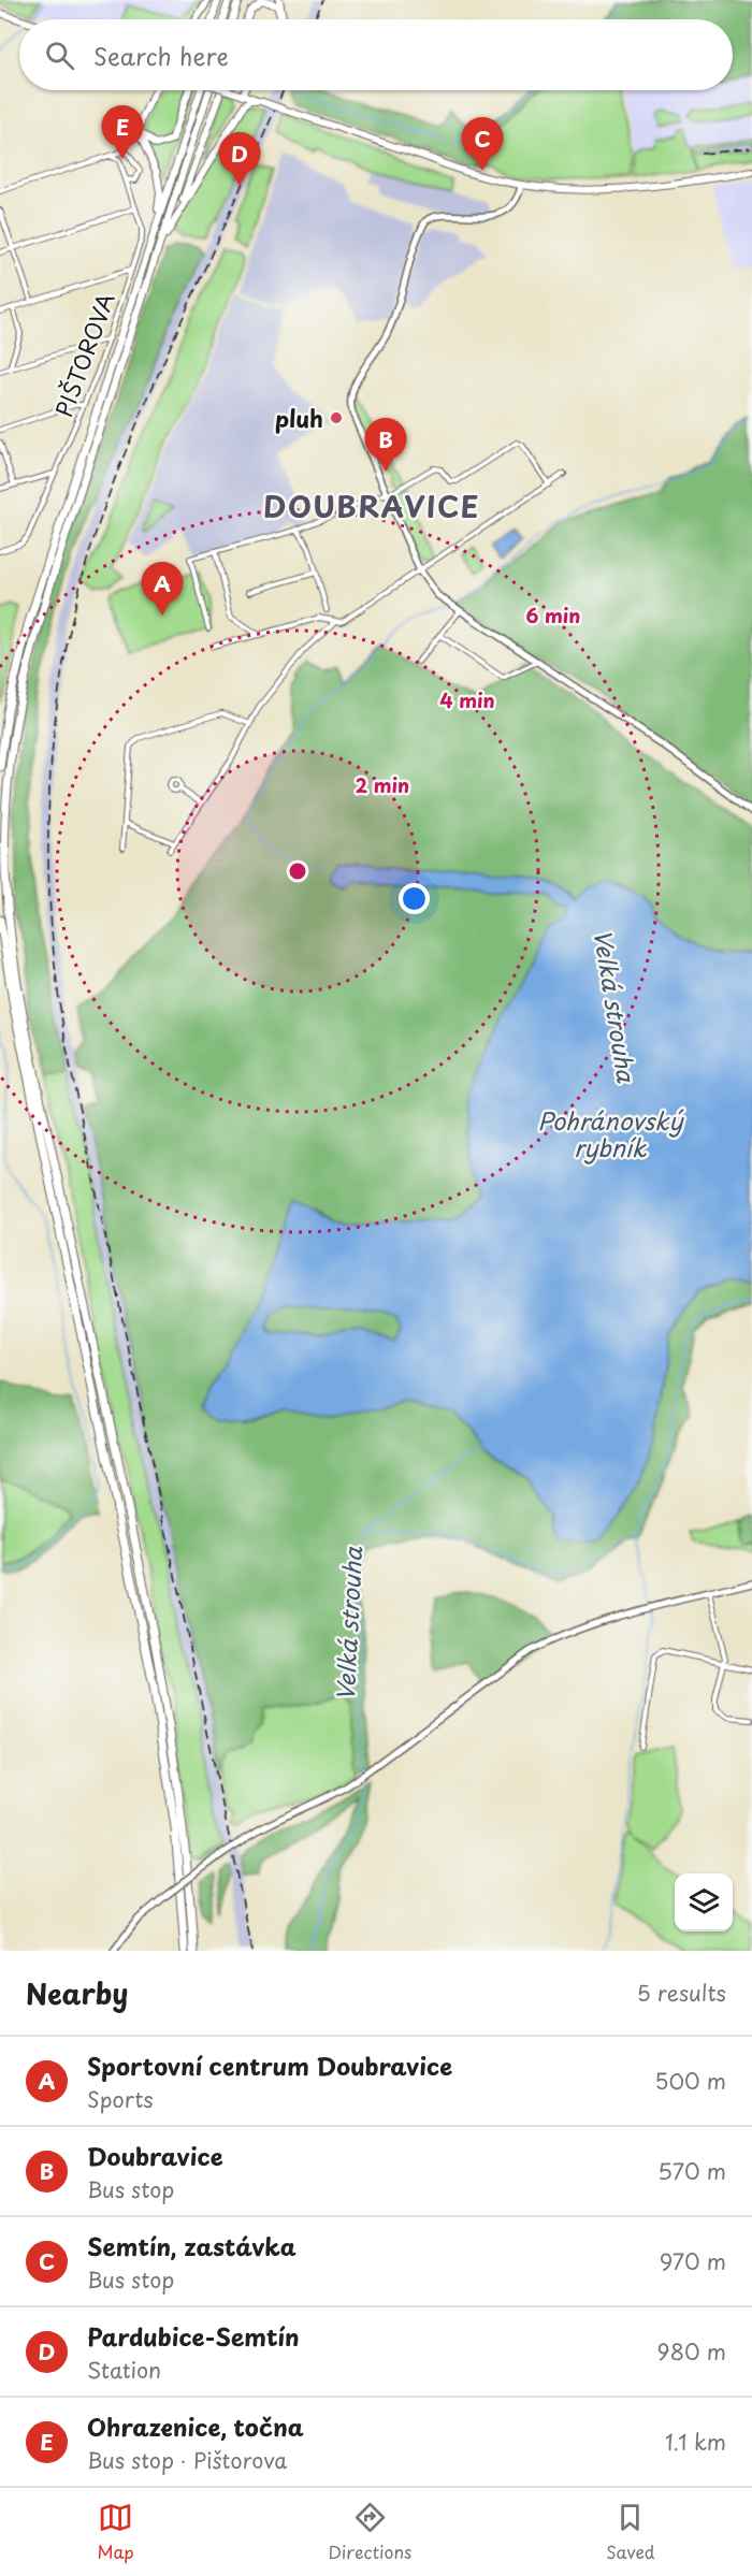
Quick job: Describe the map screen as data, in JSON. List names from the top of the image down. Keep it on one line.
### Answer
{"streets":{"street":["PIŠTOROVA"]},"districts":["DOUBRAVICE"],"water":["Velká strouha","Pohránovský rybník"],"places":["pluh"],"page":{"search":"Search here","pins":["E","C","D","B","A"],"heading":["Nearby","5 results"],"list":[{"mark":"A","name":"Sportovní centrum Doubravice","note":"Sports","value":"500 m"},{"mark":"B","name":"Doubravice","note":"Bus stop","value":"570 m"},{"mark":"C","name":"Semtín, zastávka","note":"Bus stop","value":"970 m"},{"mark":"D","name":"Pardubice-Semtín","note":"Station","value":"980 m"},{"mark":"E","name":"Ohrazenice, točna","note":"Bus stop · Pištorova","value":"1.1 km"}],"nav":["Map","Directions","Saved"]},"rings":["6 min","4 min","2 min"]}
